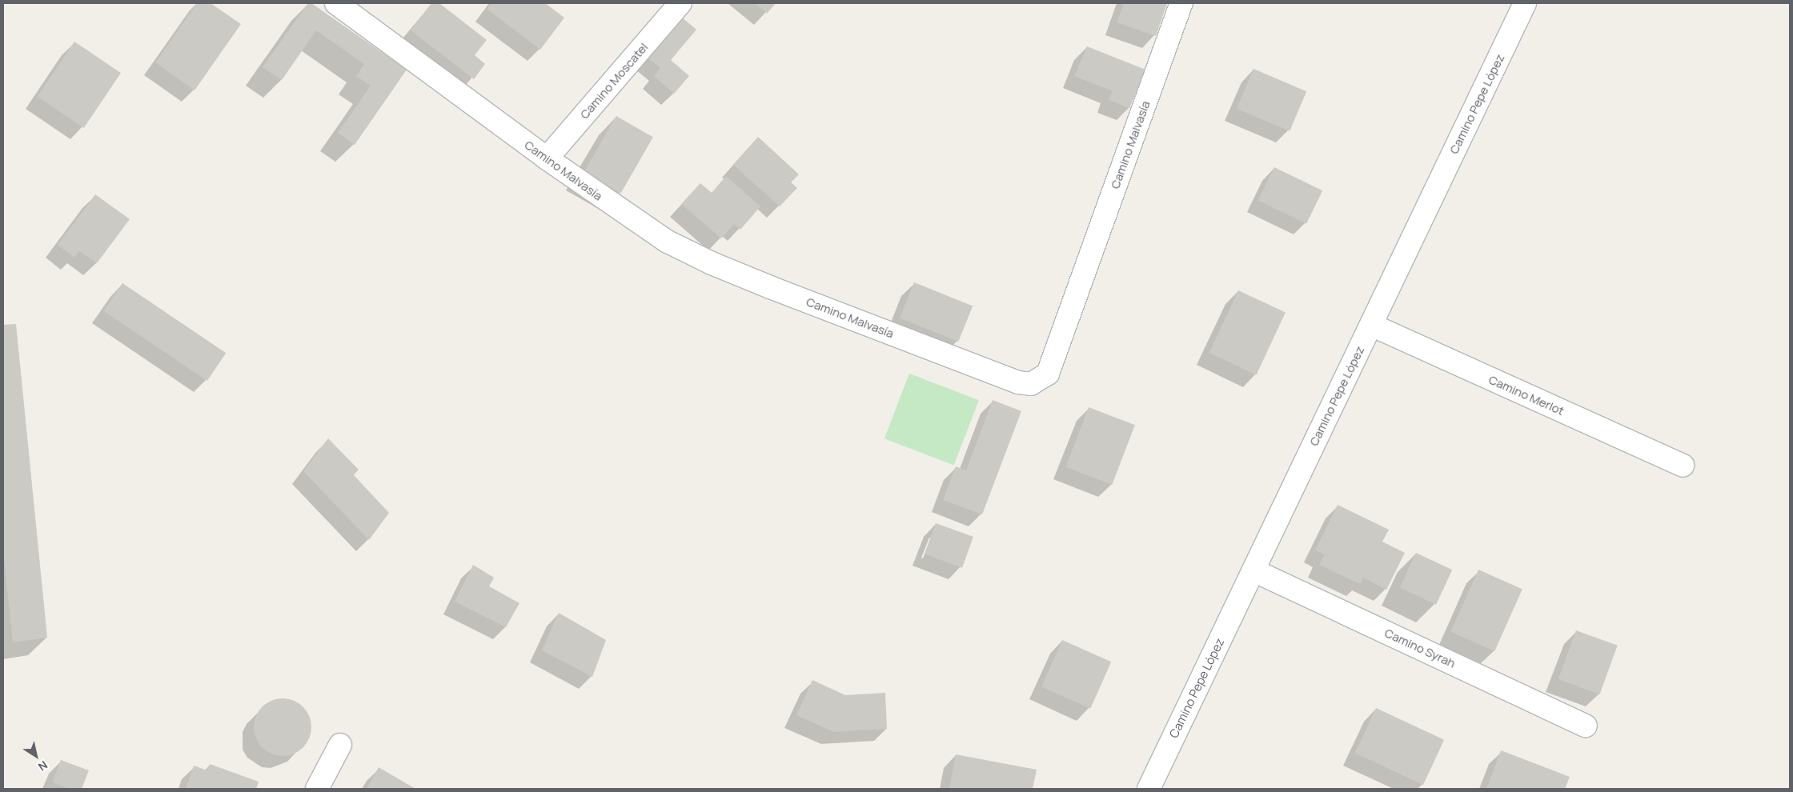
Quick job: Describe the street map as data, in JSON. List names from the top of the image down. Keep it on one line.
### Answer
{"streets":{"street":["Camino Moscatel","Camino Pepe López","Camino Malvasía","Camino Merlot","Camino Syrah"]},"crossings":[["Camino Moscatel","Camino Malvasía"],["Camino Pepe López","Camino Merlot"],["Camino Pepe López","Camino Syrah"]],"north":"bottom right"}
